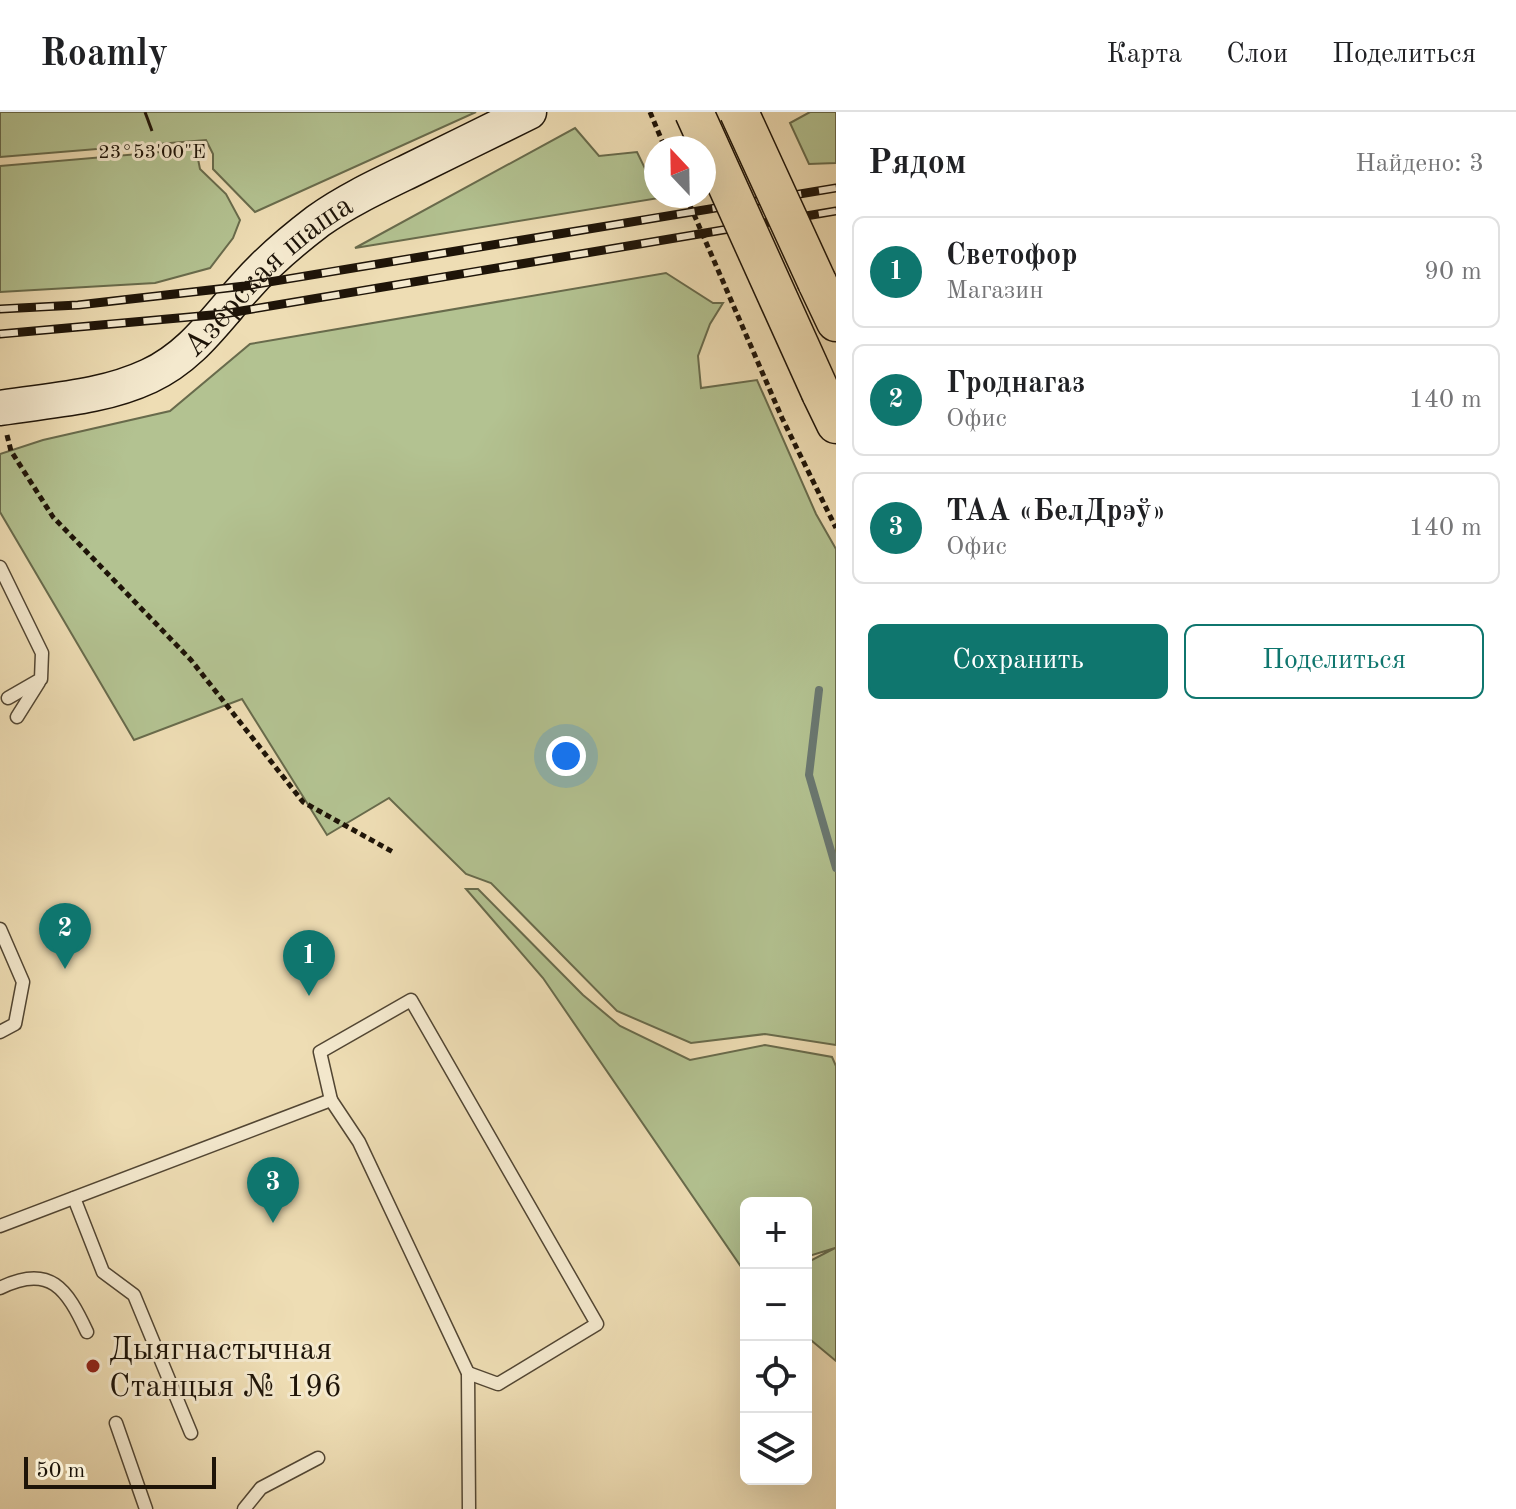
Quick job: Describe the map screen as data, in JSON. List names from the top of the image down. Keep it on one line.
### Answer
{"streets":{"main road":["Азёрская шаша"]},"places":["Дыягнастычная Станцыя № 196"],"scale_bar":"50 m","north":"top","page":{"header":"Roamly","nav":["Карта","Слои","Поделиться"],"heading":["Рядом","Найдено: 3"],"list":[{"mark":"1","name":"Светофор","note":"Магазин","value":"90 m"},{"mark":"2","name":"Гроднагаз","note":"Офис","value":"140 m"},{"mark":"3","name":"ТАА «БелДрэў»","note":"Офис","value":"140 m"}],"buttons":["Сохранить","Поделиться"],"pins":["2","1","3"],"map_buttons":["+","−"],"scale":"50 m"},"coordinates":["23°53'00\"E"]}
